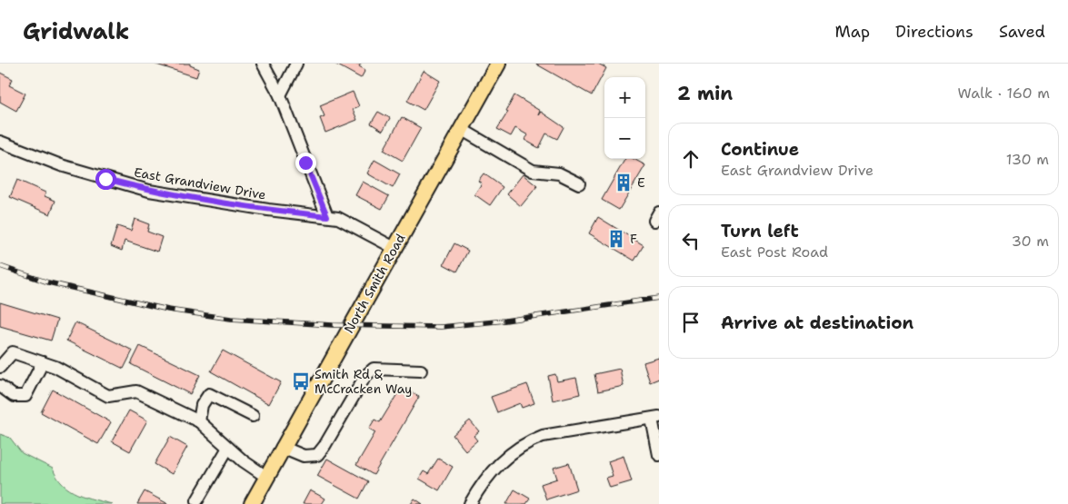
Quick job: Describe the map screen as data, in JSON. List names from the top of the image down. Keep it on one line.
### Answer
{"streets":{"main road":["North Smith Road"],"street":["East Grandview Drive"]},"crossings":[["East Grandview Drive","North Smith Road"]],"places":{"building":["E","F"],"bus stop":["Smith Rd & McCracken Way"]},"page":{"header":"Gridwalk","nav":["Map","Directions","Saved"],"heading":["2 min","Walk · 160 m"],"map_buttons":["+","−"],"list":[["Continue","East Grandview Drive","130 m"],["Turn left","East Post Road","30 m"],"Arrive at destination"]}}
